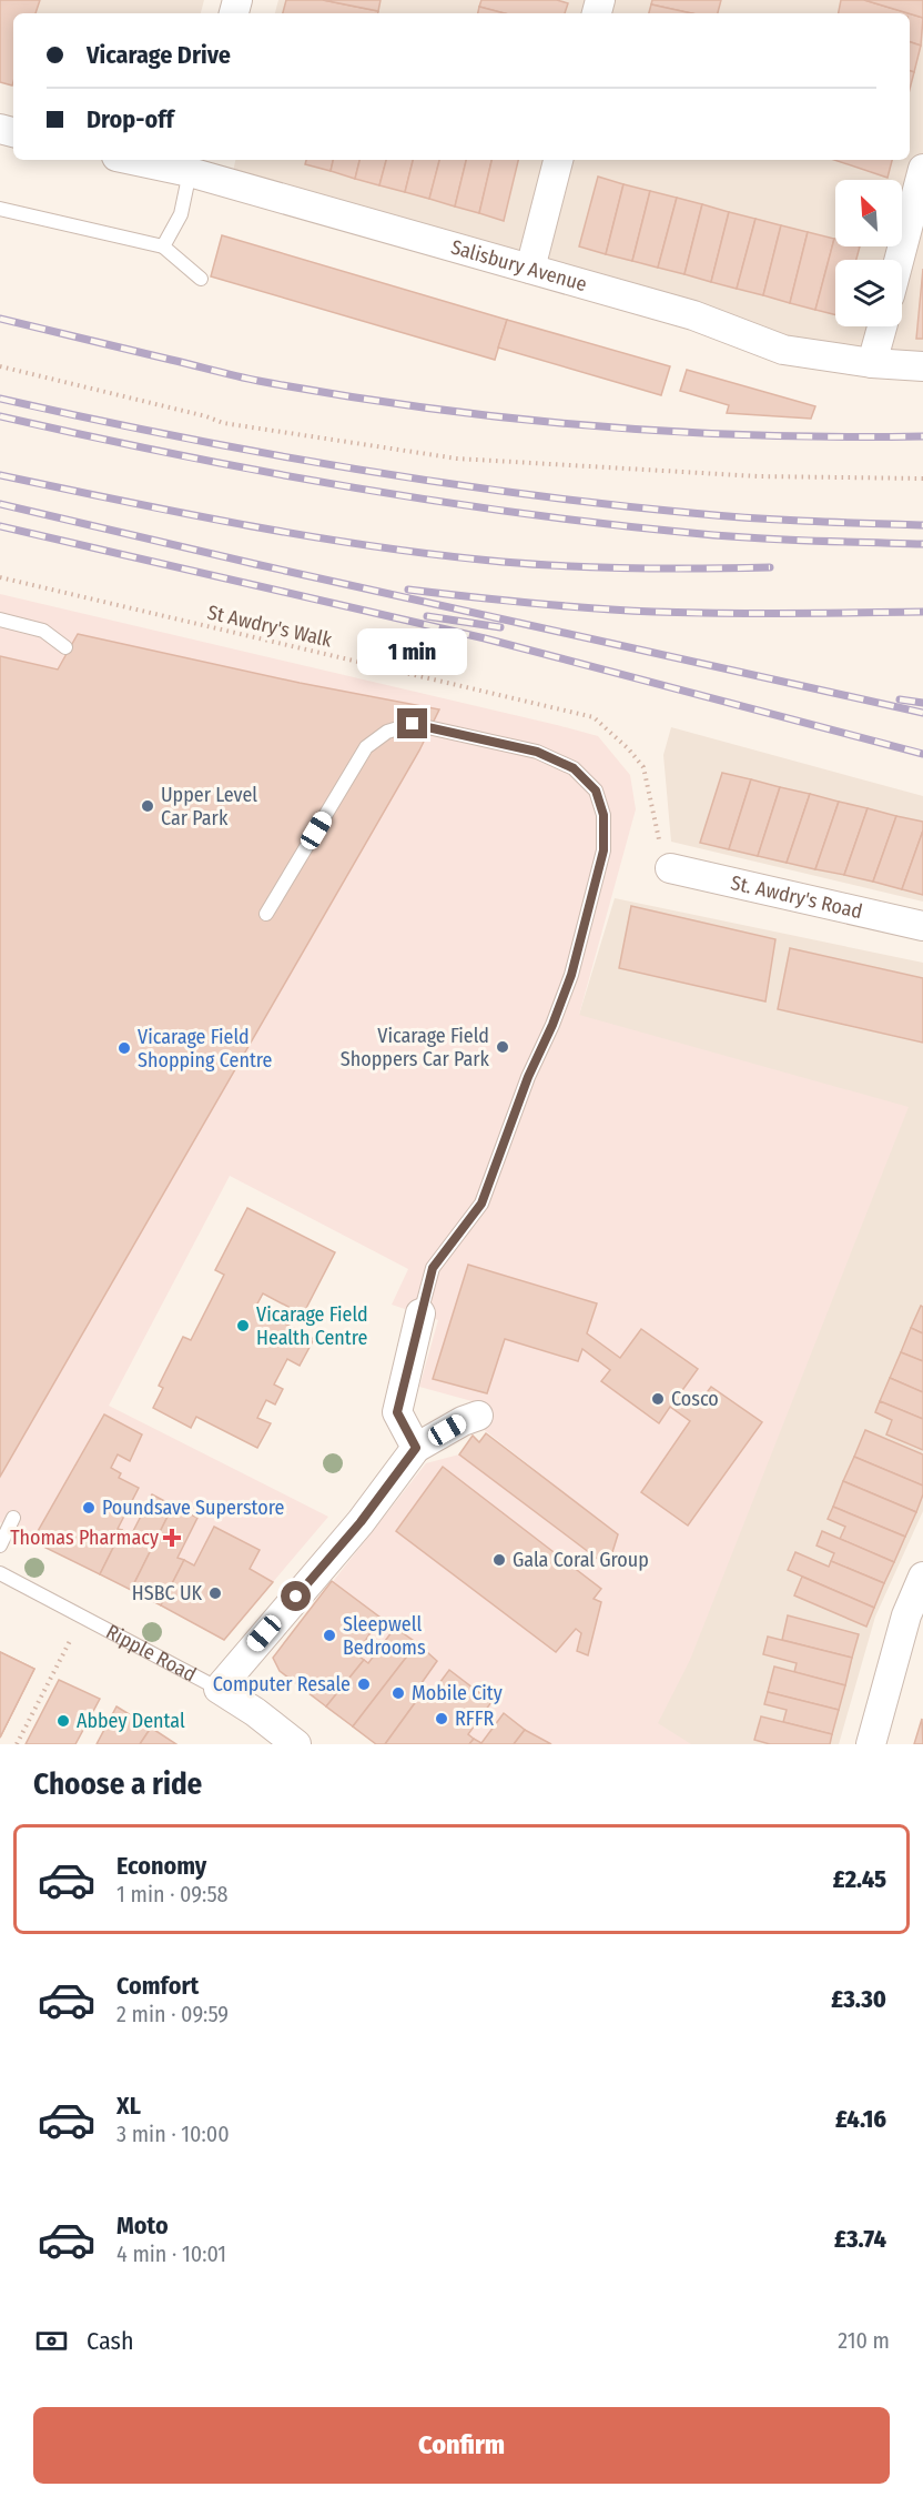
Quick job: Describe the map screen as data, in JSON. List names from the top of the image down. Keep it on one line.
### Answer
{"streets":{"street":["Salisbury Avenue","St. Awdry's Road","Ripple Road"],"path":["St Awdry's Walk"]},"places":{"other":["Upper Level Car Park","Vicarage Field Shoppers Car Park","Vicarage Field Shopping Centre","Vicarage Field Health Centre","Cosco","Poundsave Superstore","Gala Coral Group","HSBC UK","Sleepwell Bedrooms","Computer Resale","Mobile City","RFFR","Abbey Dental"],"health":["Thomas Pharmacy"]},"north":"top left","page":{"banner":["Vicarage Drive","Drop-off"],"bubble":"1 min","heading":"Choose a ride","list":[{"name":"Economy","note":"1 min · 09:58","value":"£2.45"},{"name":"Comfort","note":"2 min · 09:59","value":"£3.30"},{"name":"XL","note":"3 min · 10:00","value":"£4.16"},{"name":"Moto","note":"4 min · 10:01","value":"£3.74"}],"pay":["Cash","210 m"],"buttons":"Confirm"}}
